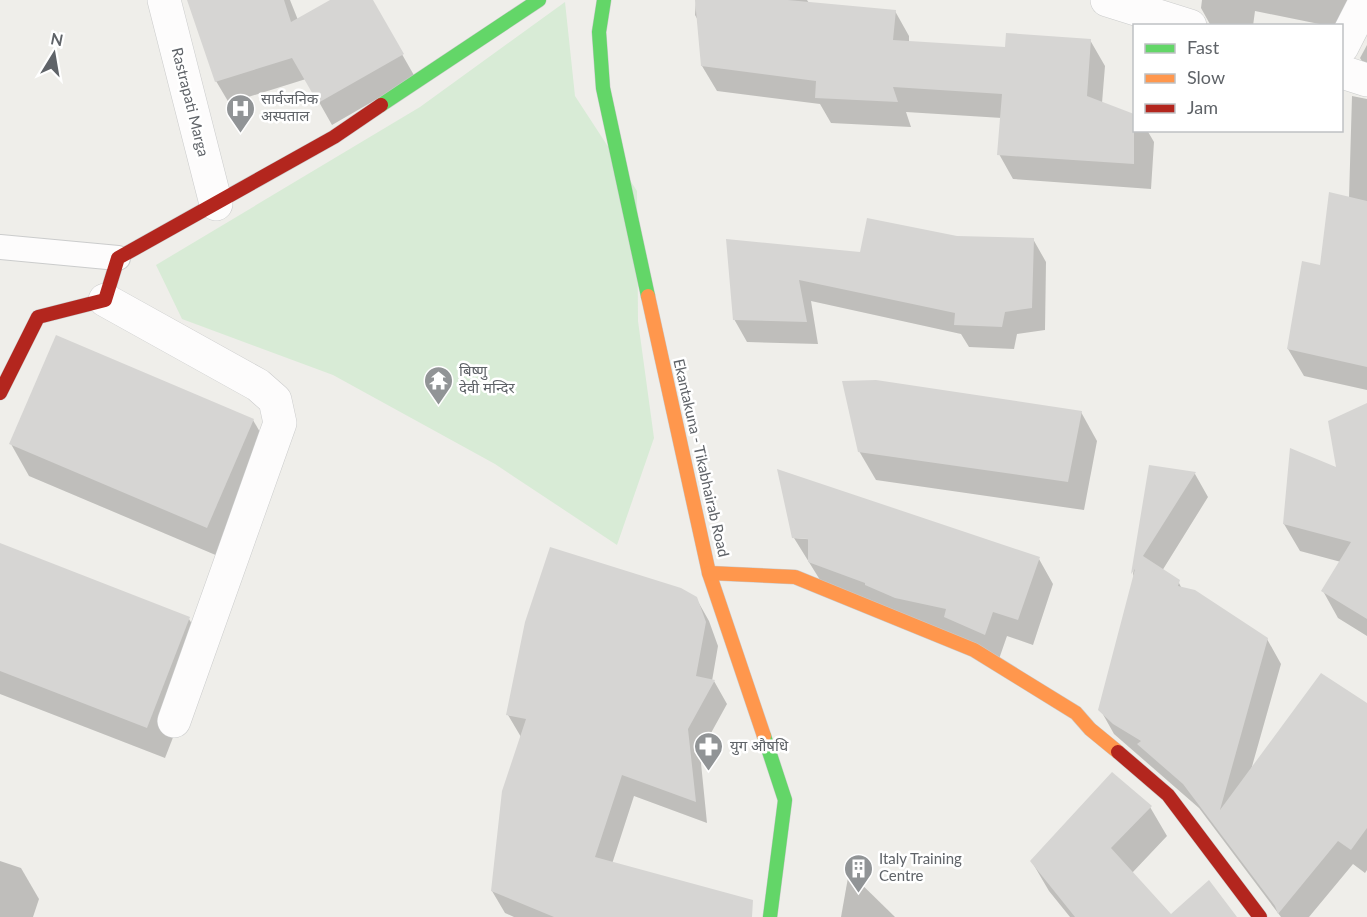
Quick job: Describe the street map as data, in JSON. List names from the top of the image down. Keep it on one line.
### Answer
{"streets":{"street":["Rastrapati Marga","Ekantakuna - Tikabhairab Road"]},"places":{"hospital":["सार्वजनिक अस्पताल"],"temple":["बिष्णु देवी मन्दिर"],"pharmacy":["युग औषधि"],"building":["Italy Training Centre"]},"legend":["Fast","Slow","Jam"],"north":"top"}
